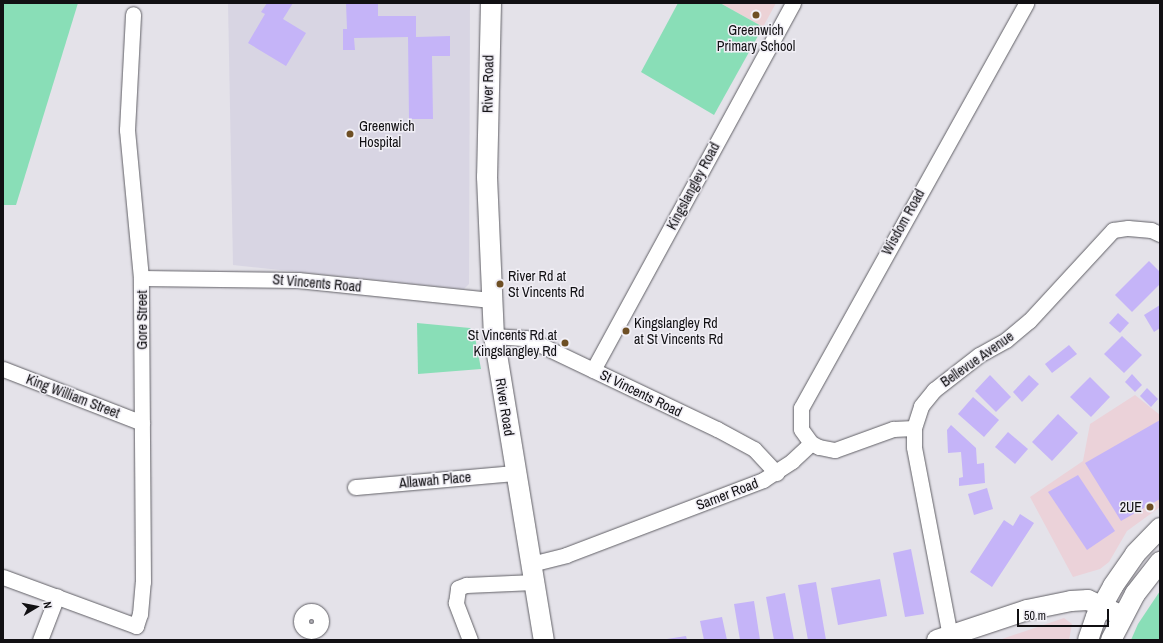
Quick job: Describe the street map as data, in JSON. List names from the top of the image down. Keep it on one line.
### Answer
{"streets":{"main road":["River Road"],"street":["Kingslangley Road","Wisdom Road","St Vincents Road","Gore Street","Bellevue Avenue","King William Street","Allawah Place","Sarner Road"]},"crossings":[["River Road","St Vincents Road"],["River Road","Allawah Place"],["River Road","Sarner Road"],["Kingslangley Road","St Vincents Road"],["Wisdom Road","Sarner Road"],["St Vincents Road","Gore Street"],["St Vincents Road","Sarner Road"],["Gore Street","King William Street"]],"places":["Greenwich Primary School","Greenwich Hospital","River Rd at St Vincents Rd","Kingslangley Rd at St Vincents Rd","St Vincents Rd at Kingslangley Rd","2UE"],"scale_bar":"50 m","north":"right"}
